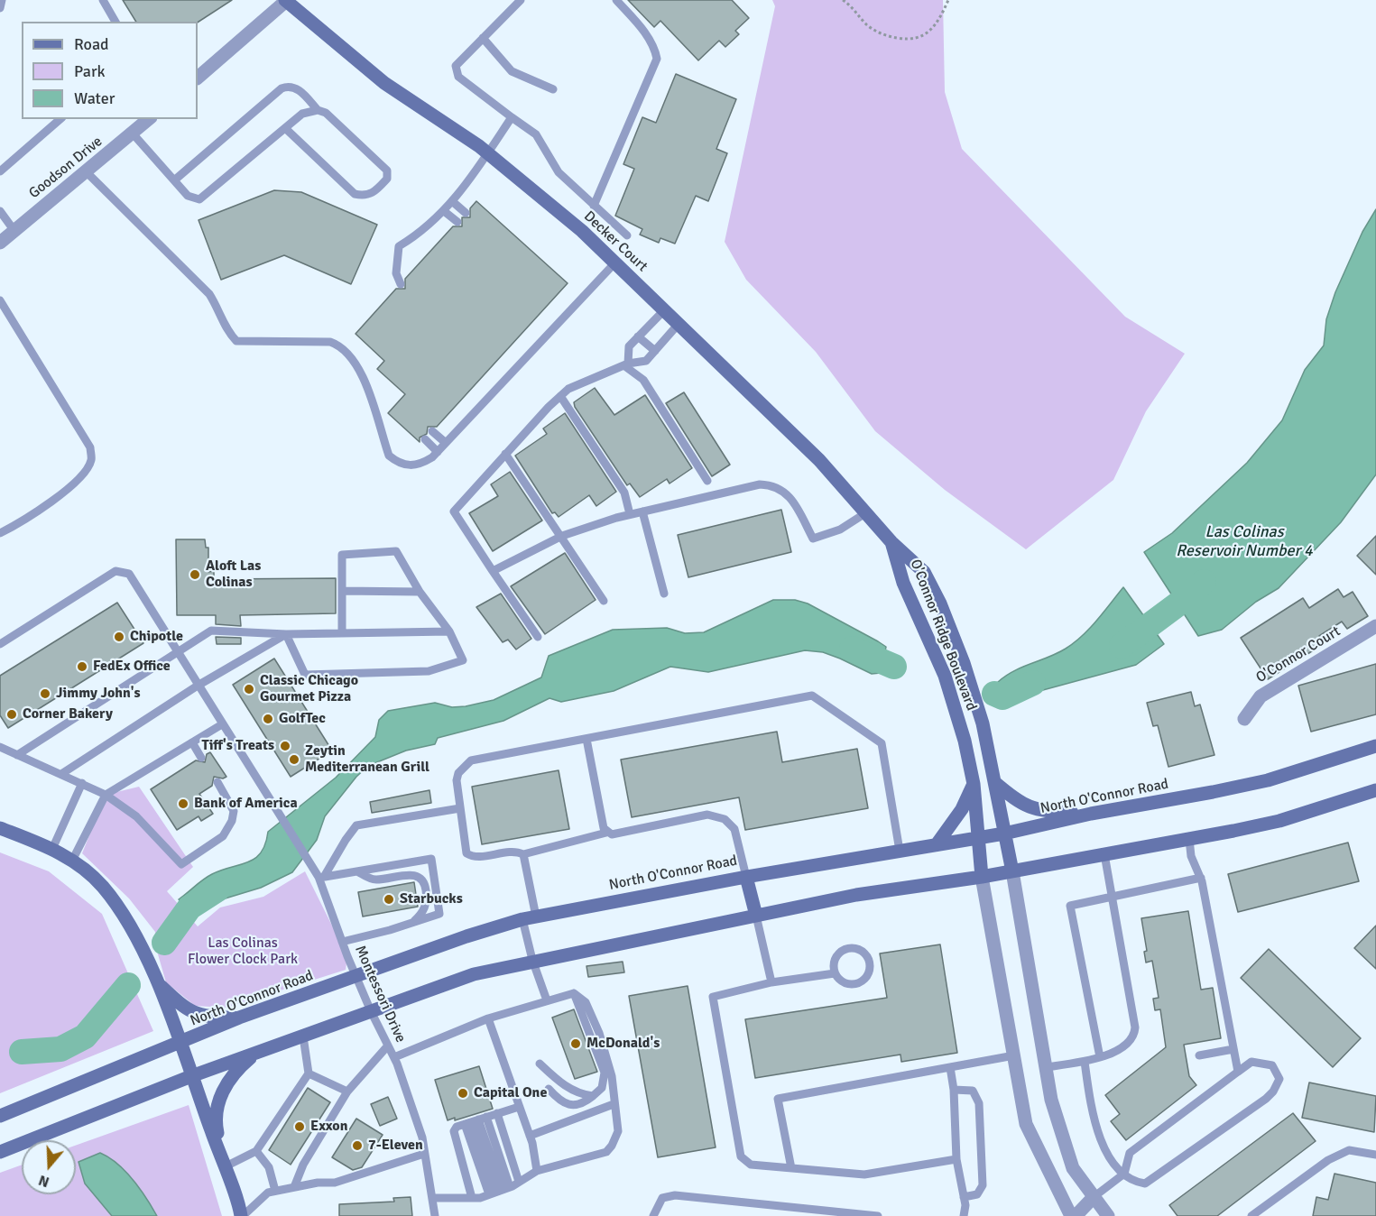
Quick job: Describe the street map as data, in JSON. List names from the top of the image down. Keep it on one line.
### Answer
{"streets":{"main road":["Decker Court","O'Connor Ridge Boulevard","North O'Connor Road"],"street":["Goodson Drive","O'Connor Court"],"lane":["Montessori Drive"]},"crossings":[["Decker Court","O'Connor Ridge Boulevard"],["O'Connor Ridge Boulevard","North O'Connor Road"],["North O'Connor Road","Montessori Drive"]],"water":["Las Colinas Reservoir Number 4"],"parks":["Las Colinas Flower Clock Park"],"places":["Aloft Las Colinas","Chipotle","FedEx Office","Classic Chicago Gourmet Pizza","Jimmy John's","Corner Bakery","GolfTec","Tiff's Treats","Zeytin Mediterranean Grill","Bank of America","Starbucks","McDonald's","Capital One","Exxon","7-Eleven"],"legend":["Road","Park","Water"],"north":"bottom"}
